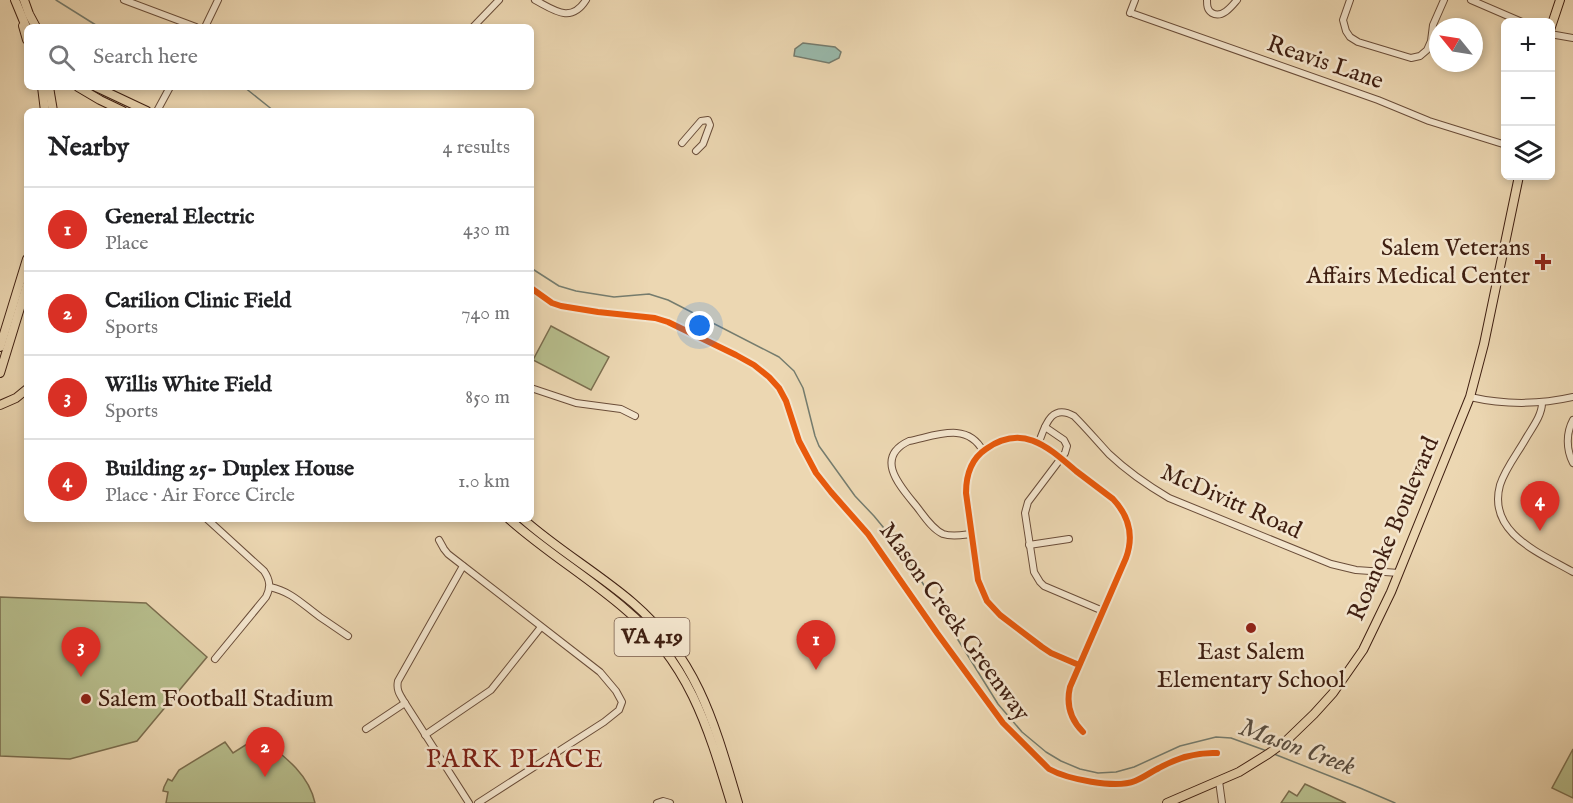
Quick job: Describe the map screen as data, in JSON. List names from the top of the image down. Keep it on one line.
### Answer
{"streets":{"main road":["Roanoke Boulevard","VA 419"],"street":["Reavis Lane","McDivitt Road"],"cycle path":["Mason Creek Greenway"]},"crossings":[["McDivitt Road","Roanoke Boulevard"]],"districts":["PARK PLACE"],"water":["Mason Creek"],"places":{"health":["Salem Veterans Affairs Medical Center"],"other":["East Salem Elementary School","Salem Football Stadium"]},"north":"top left","page":{"map_buttons":["+","−"],"search":"Search here","heading":["Nearby","4 results"],"list":[{"mark":"1","name":"General Electric","note":"Place","value":"430 m"},{"mark":"2","name":"Carilion Clinic Field","note":"Sports","value":"740 m"},{"mark":"3","name":"Willis White Field","note":"Sports","value":"850 m"},{"mark":"4","name":"Building 25- Duplex House","note":"Place · Air Force Circle","value":"1.0 km"}],"pins":["4","1","3","2"]}}
